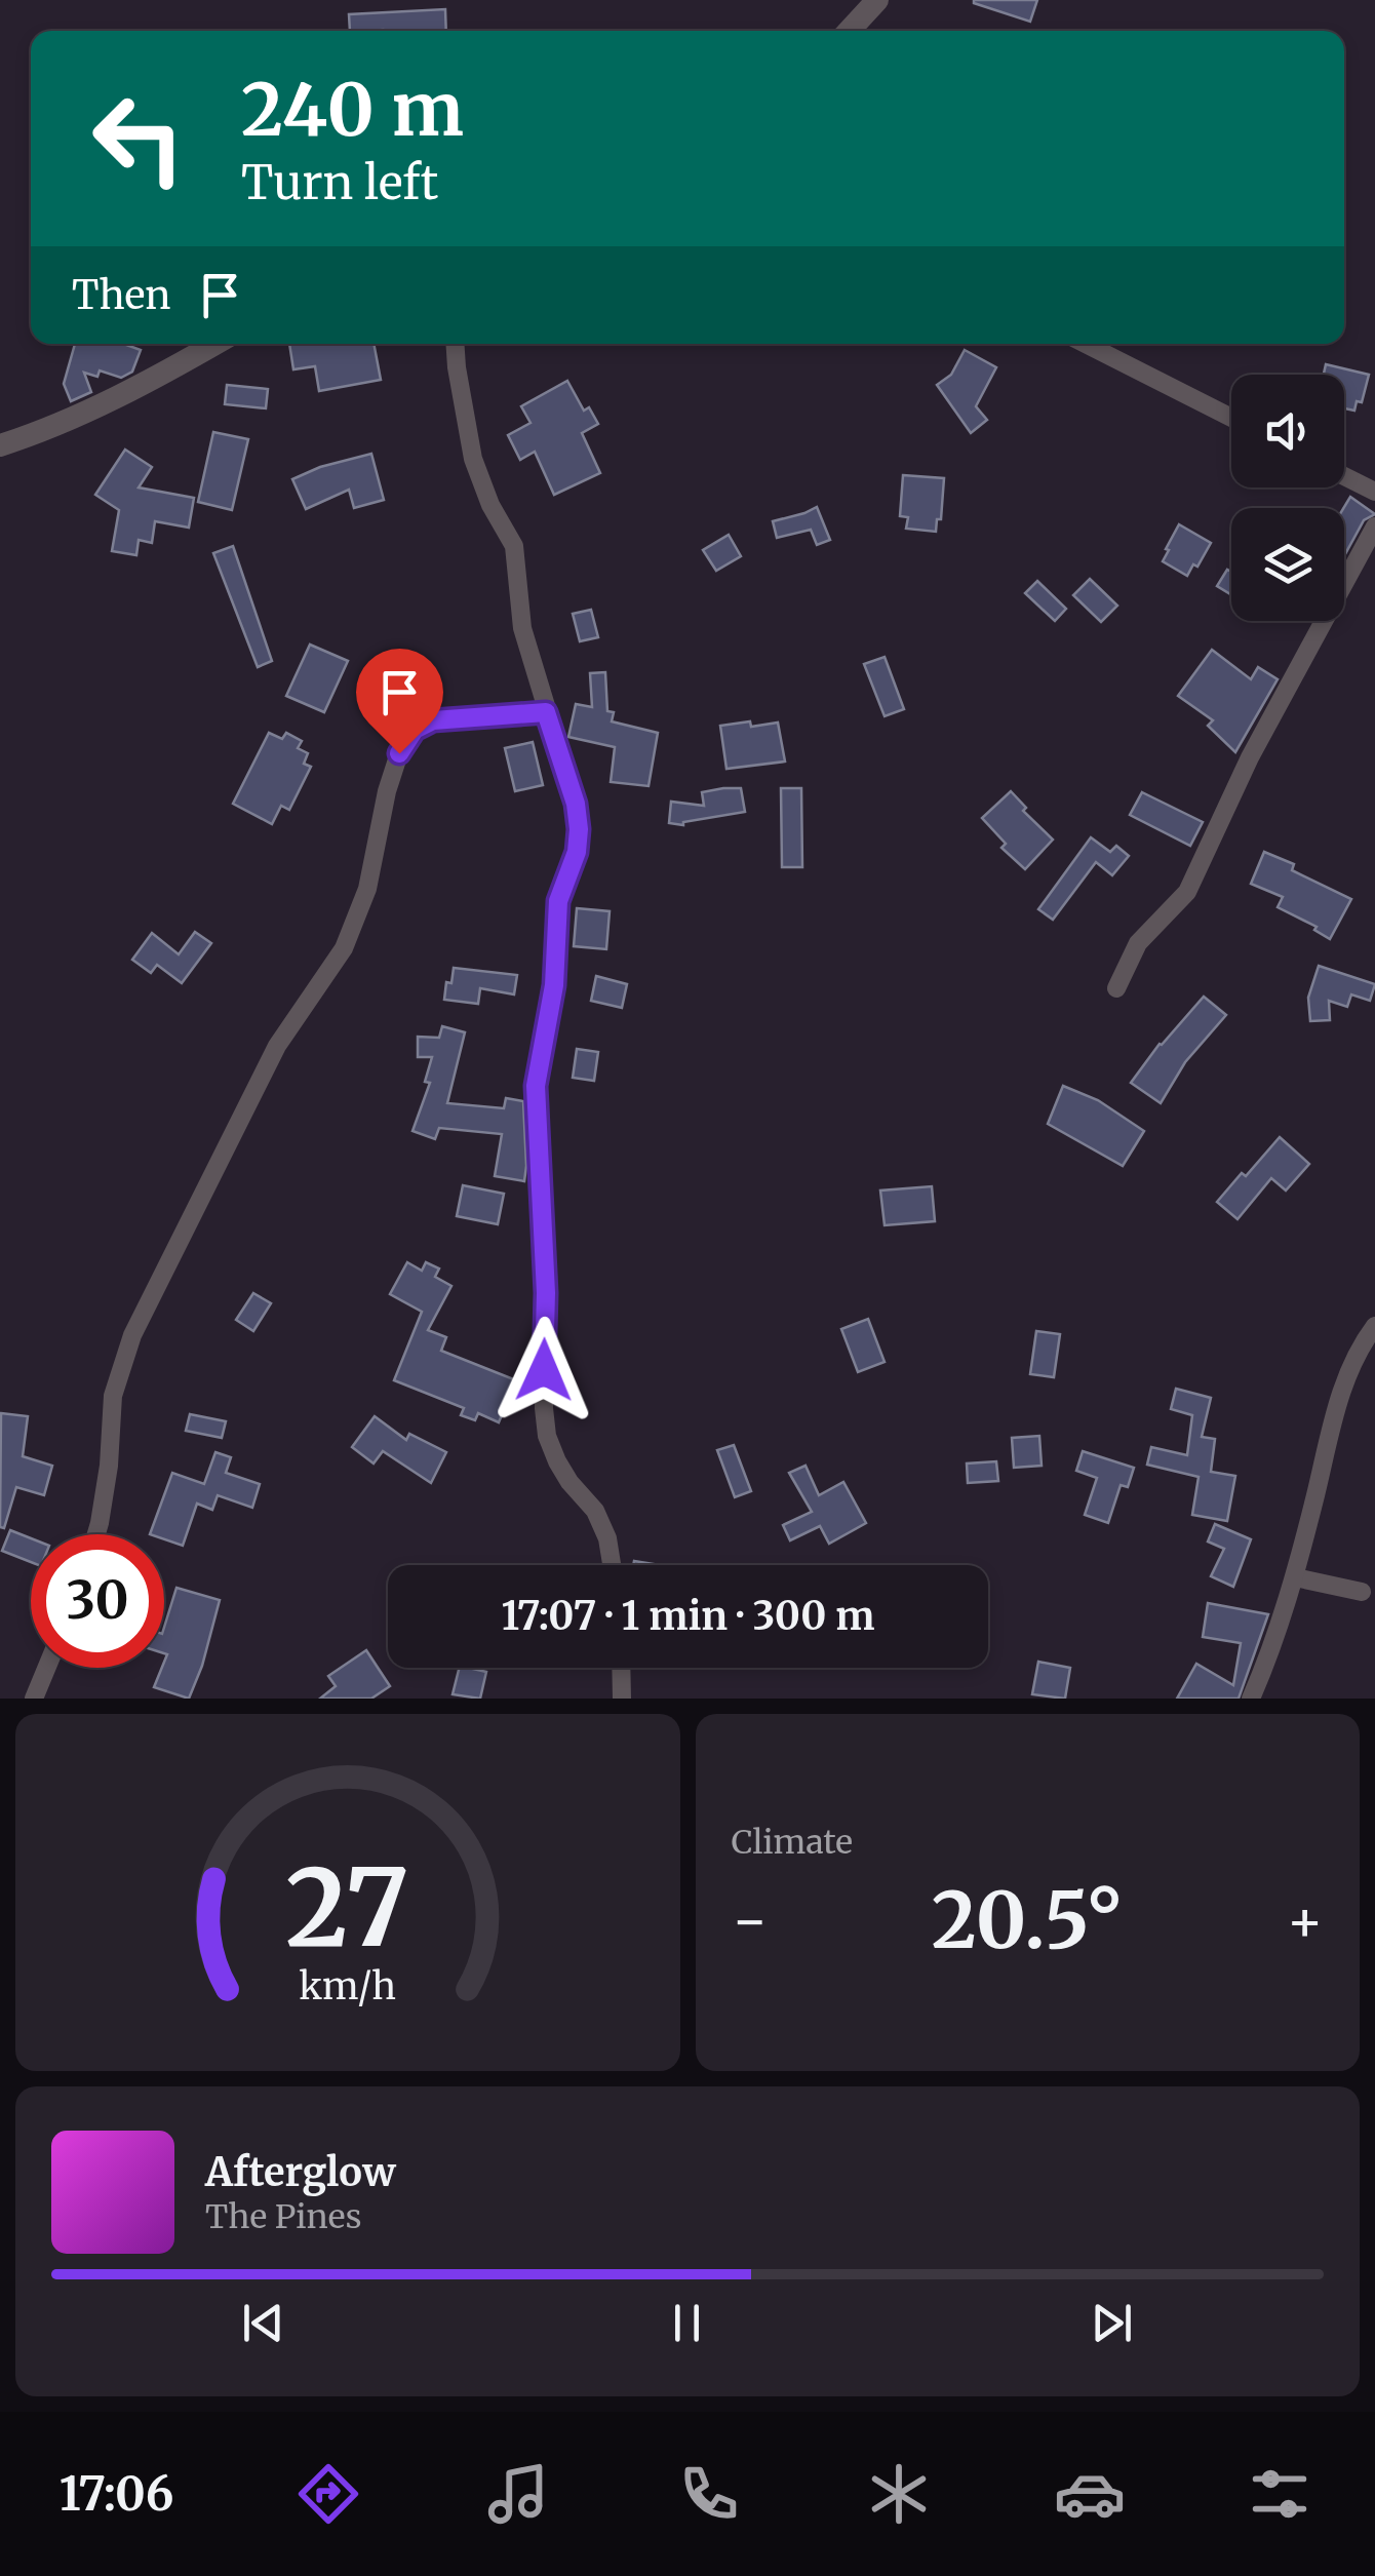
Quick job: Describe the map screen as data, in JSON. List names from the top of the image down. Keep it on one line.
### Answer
{"page":{"turn":["240 m","Turn left"],"then":"Then","limit":"30","trip":"17:07 · 1 min · 300 m","tile":"Climate","heat":["−","20.5°","+"],"song":["Afterglow","The Pines"],"tabs":"17:06","gauge":["27","km/h"]}}
